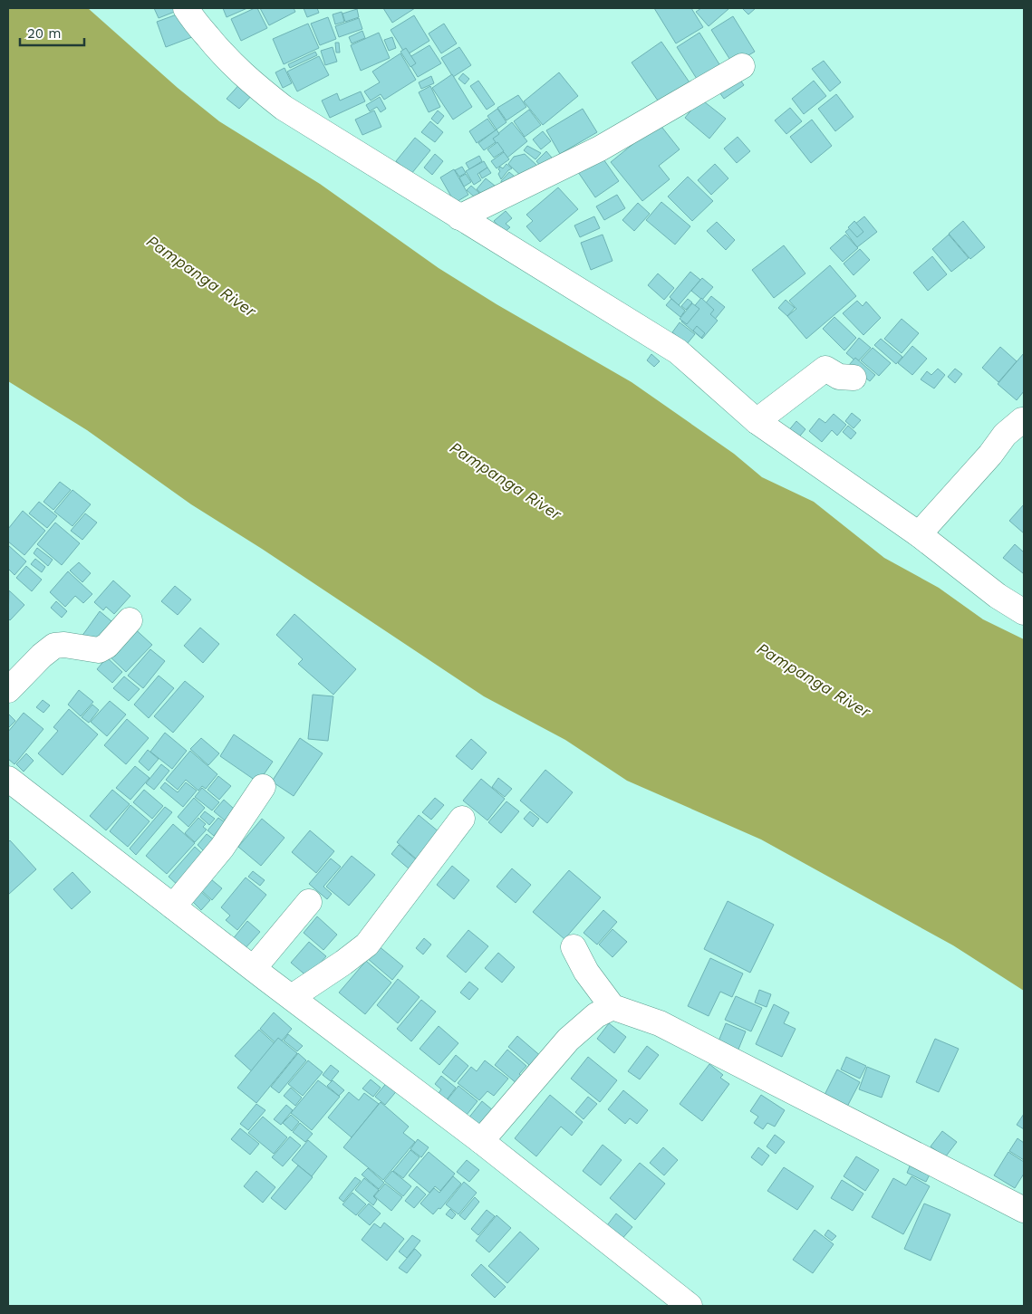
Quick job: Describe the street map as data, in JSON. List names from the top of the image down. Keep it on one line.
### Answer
{"water":["Pampanga River"],"scale_bar":"20 m"}
